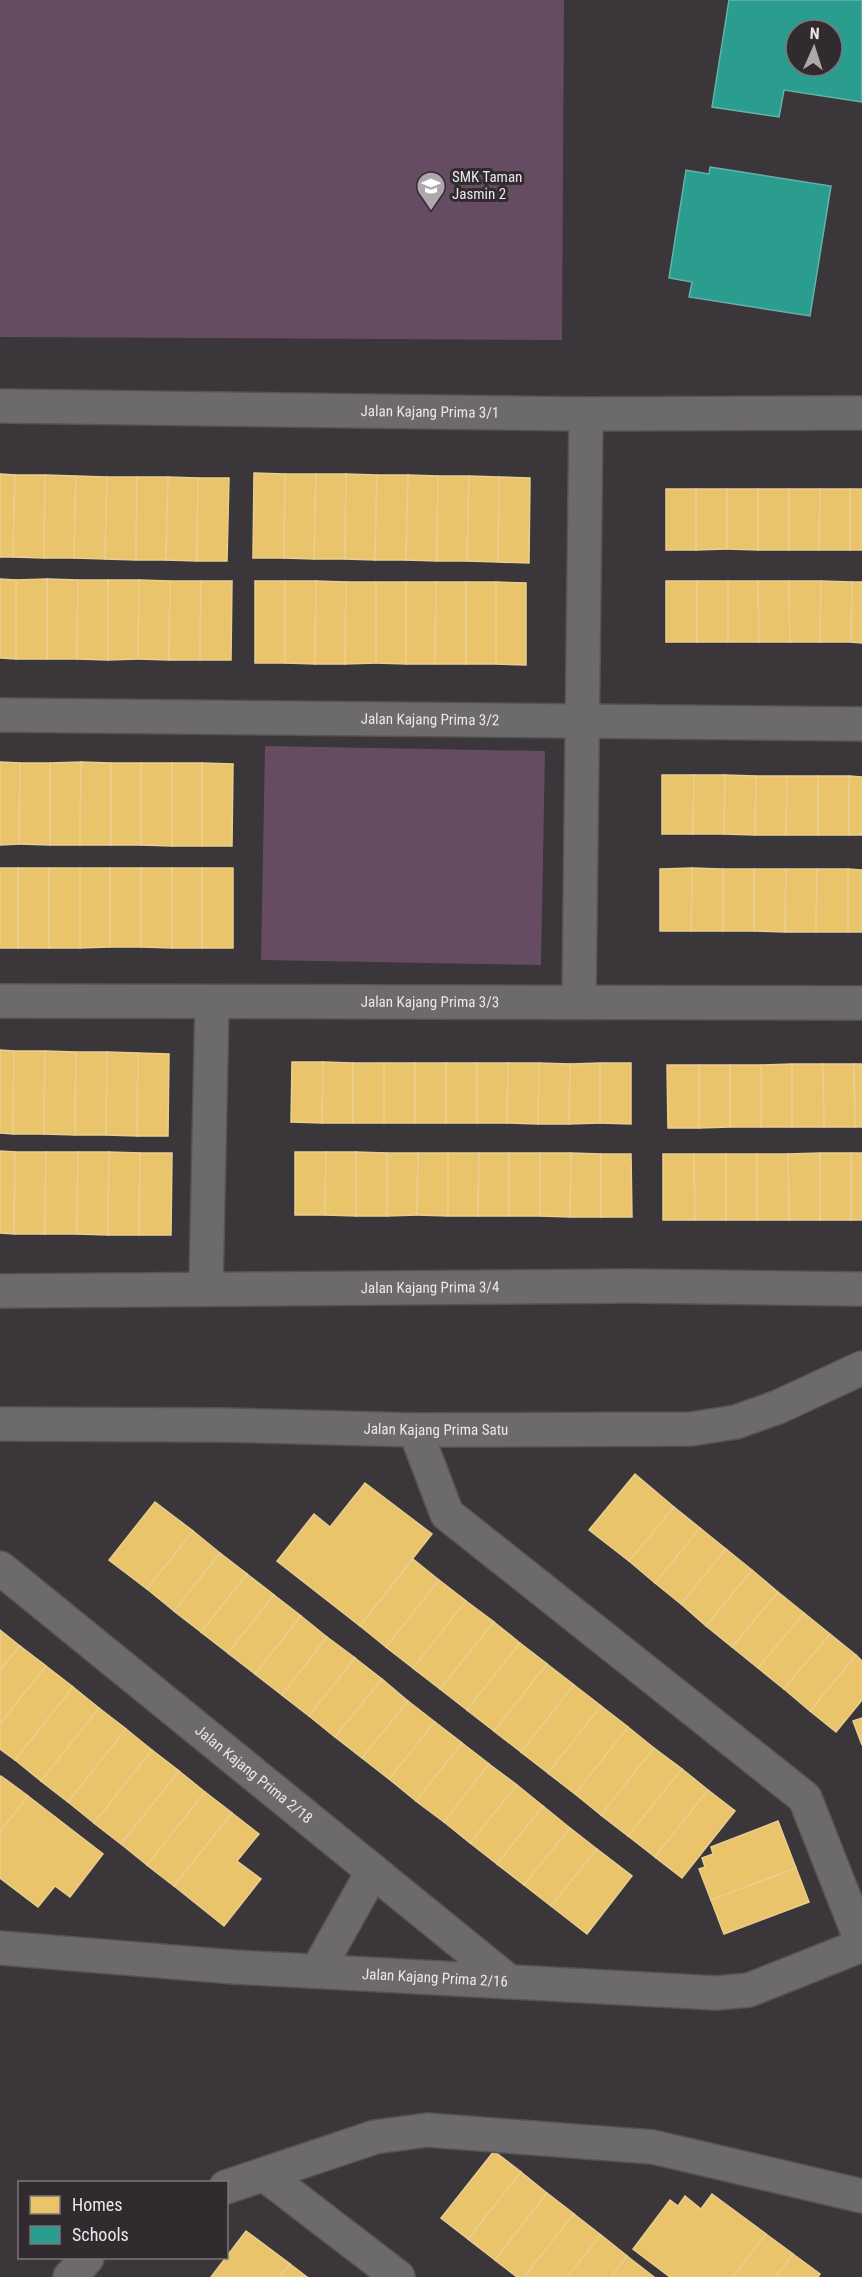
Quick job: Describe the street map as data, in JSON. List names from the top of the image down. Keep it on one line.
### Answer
{"streets":{"street":["Jalan Kajang Prima 3/1","Jalan Kajang Prima 3/2","Jalan Kajang Prima 3/3","Jalan Kajang Prima 3/4","Jalan Kajang Prima Satu","Jalan Kajang Prima 2/18","Jalan Kajang Prima 2/16"]},"crossings":[["Jalan Kajang Prima Satu","Jalan Kajang Prima 2/16"],["Jalan Kajang Prima 2/18","Jalan Kajang Prima 2/16"]],"places":{"school or university":["SMK Taman Jasmin 2"]},"legend":["Homes","Schools"],"north":"top"}
